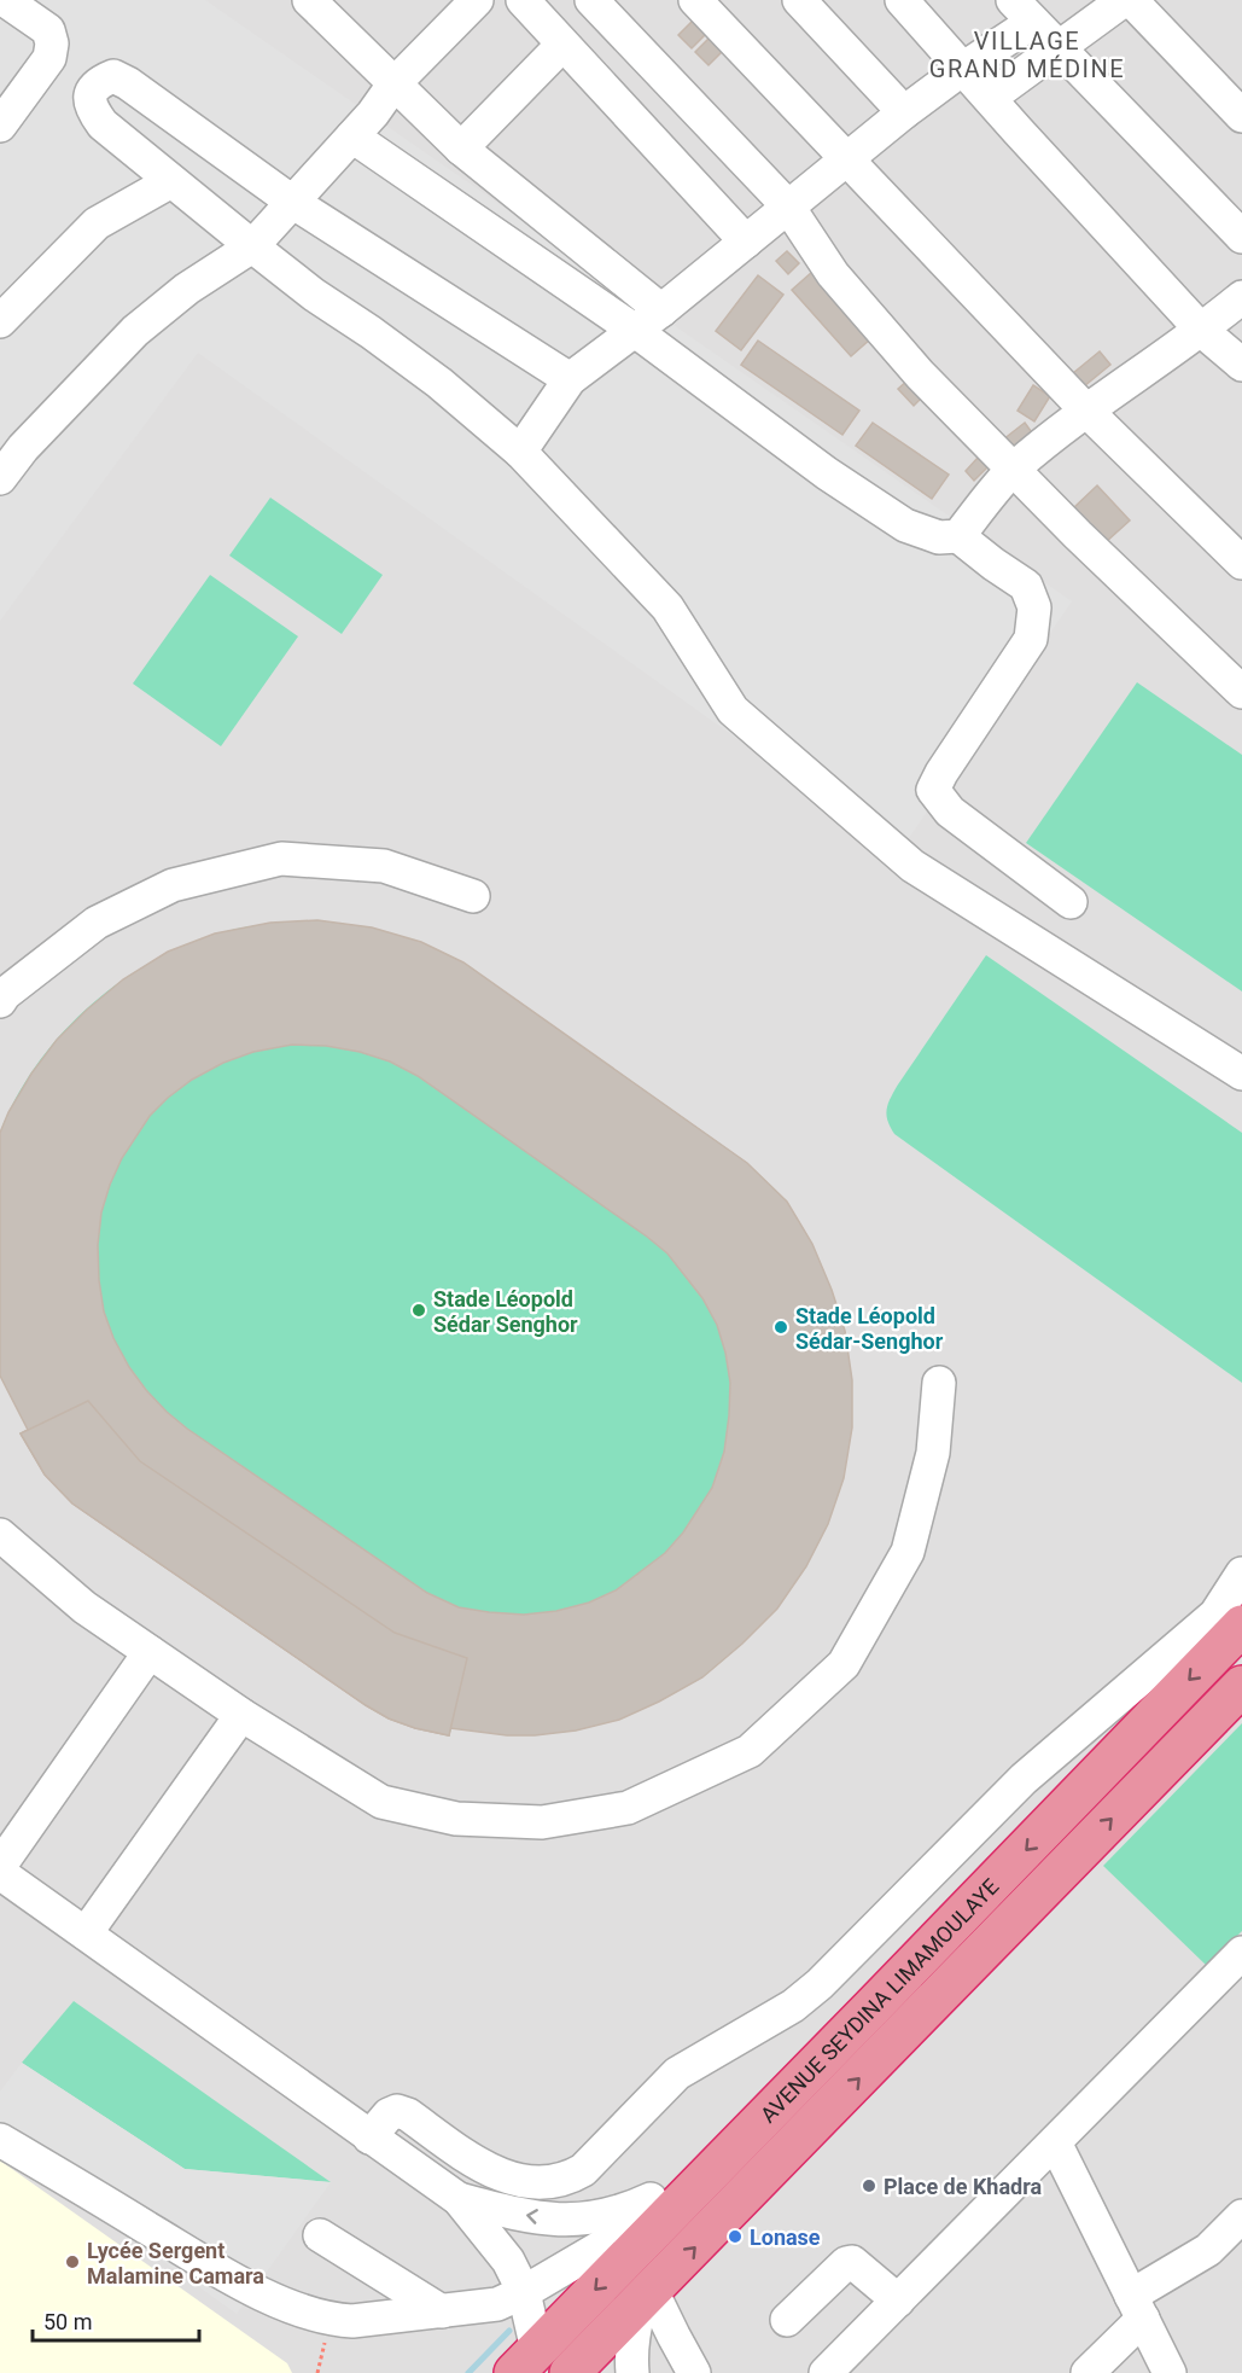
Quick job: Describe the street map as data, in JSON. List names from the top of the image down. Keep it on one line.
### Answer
{"streets":{"highway":["AVENUE SEYDINA LIMAMOULAYE"]},"districts":["VILLAGE GRAND MÉDINE"],"places":["Stade Léopold Sédar Senghor","Stade Léopold Sédar-Senghor","Place de Khadra","Lonase","Lycée Sergent Malamine Camara"],"scale_bar":"50 m"}
